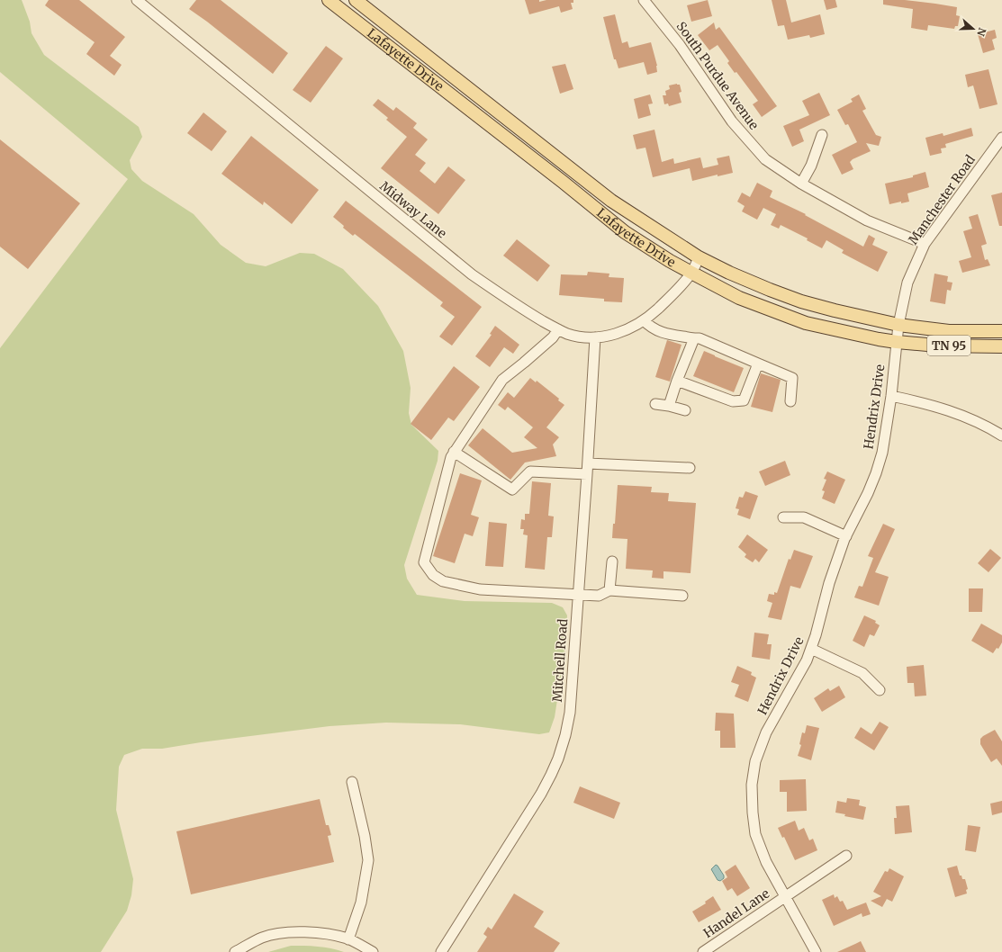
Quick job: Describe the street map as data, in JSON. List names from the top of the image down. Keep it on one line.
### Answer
{"streets":{"main road":["Lafayette Drive","TN 95"],"street":["South Purdue Avenue","Manchester Road","Midway Lane","Hendrix Drive","Mitchell Road","Handel Lane"]},"crossings":[["Lafayette Drive","Manchester Road"],["Lafayette Drive","Midway Lane"],["Lafayette Drive","Hendrix Drive"],["South Purdue Avenue","Manchester Road"],["Manchester Road","Hendrix Drive"],["Midway Lane","Mitchell Road"],["Hendrix Drive","Handel Lane"]],"north":"right"}
